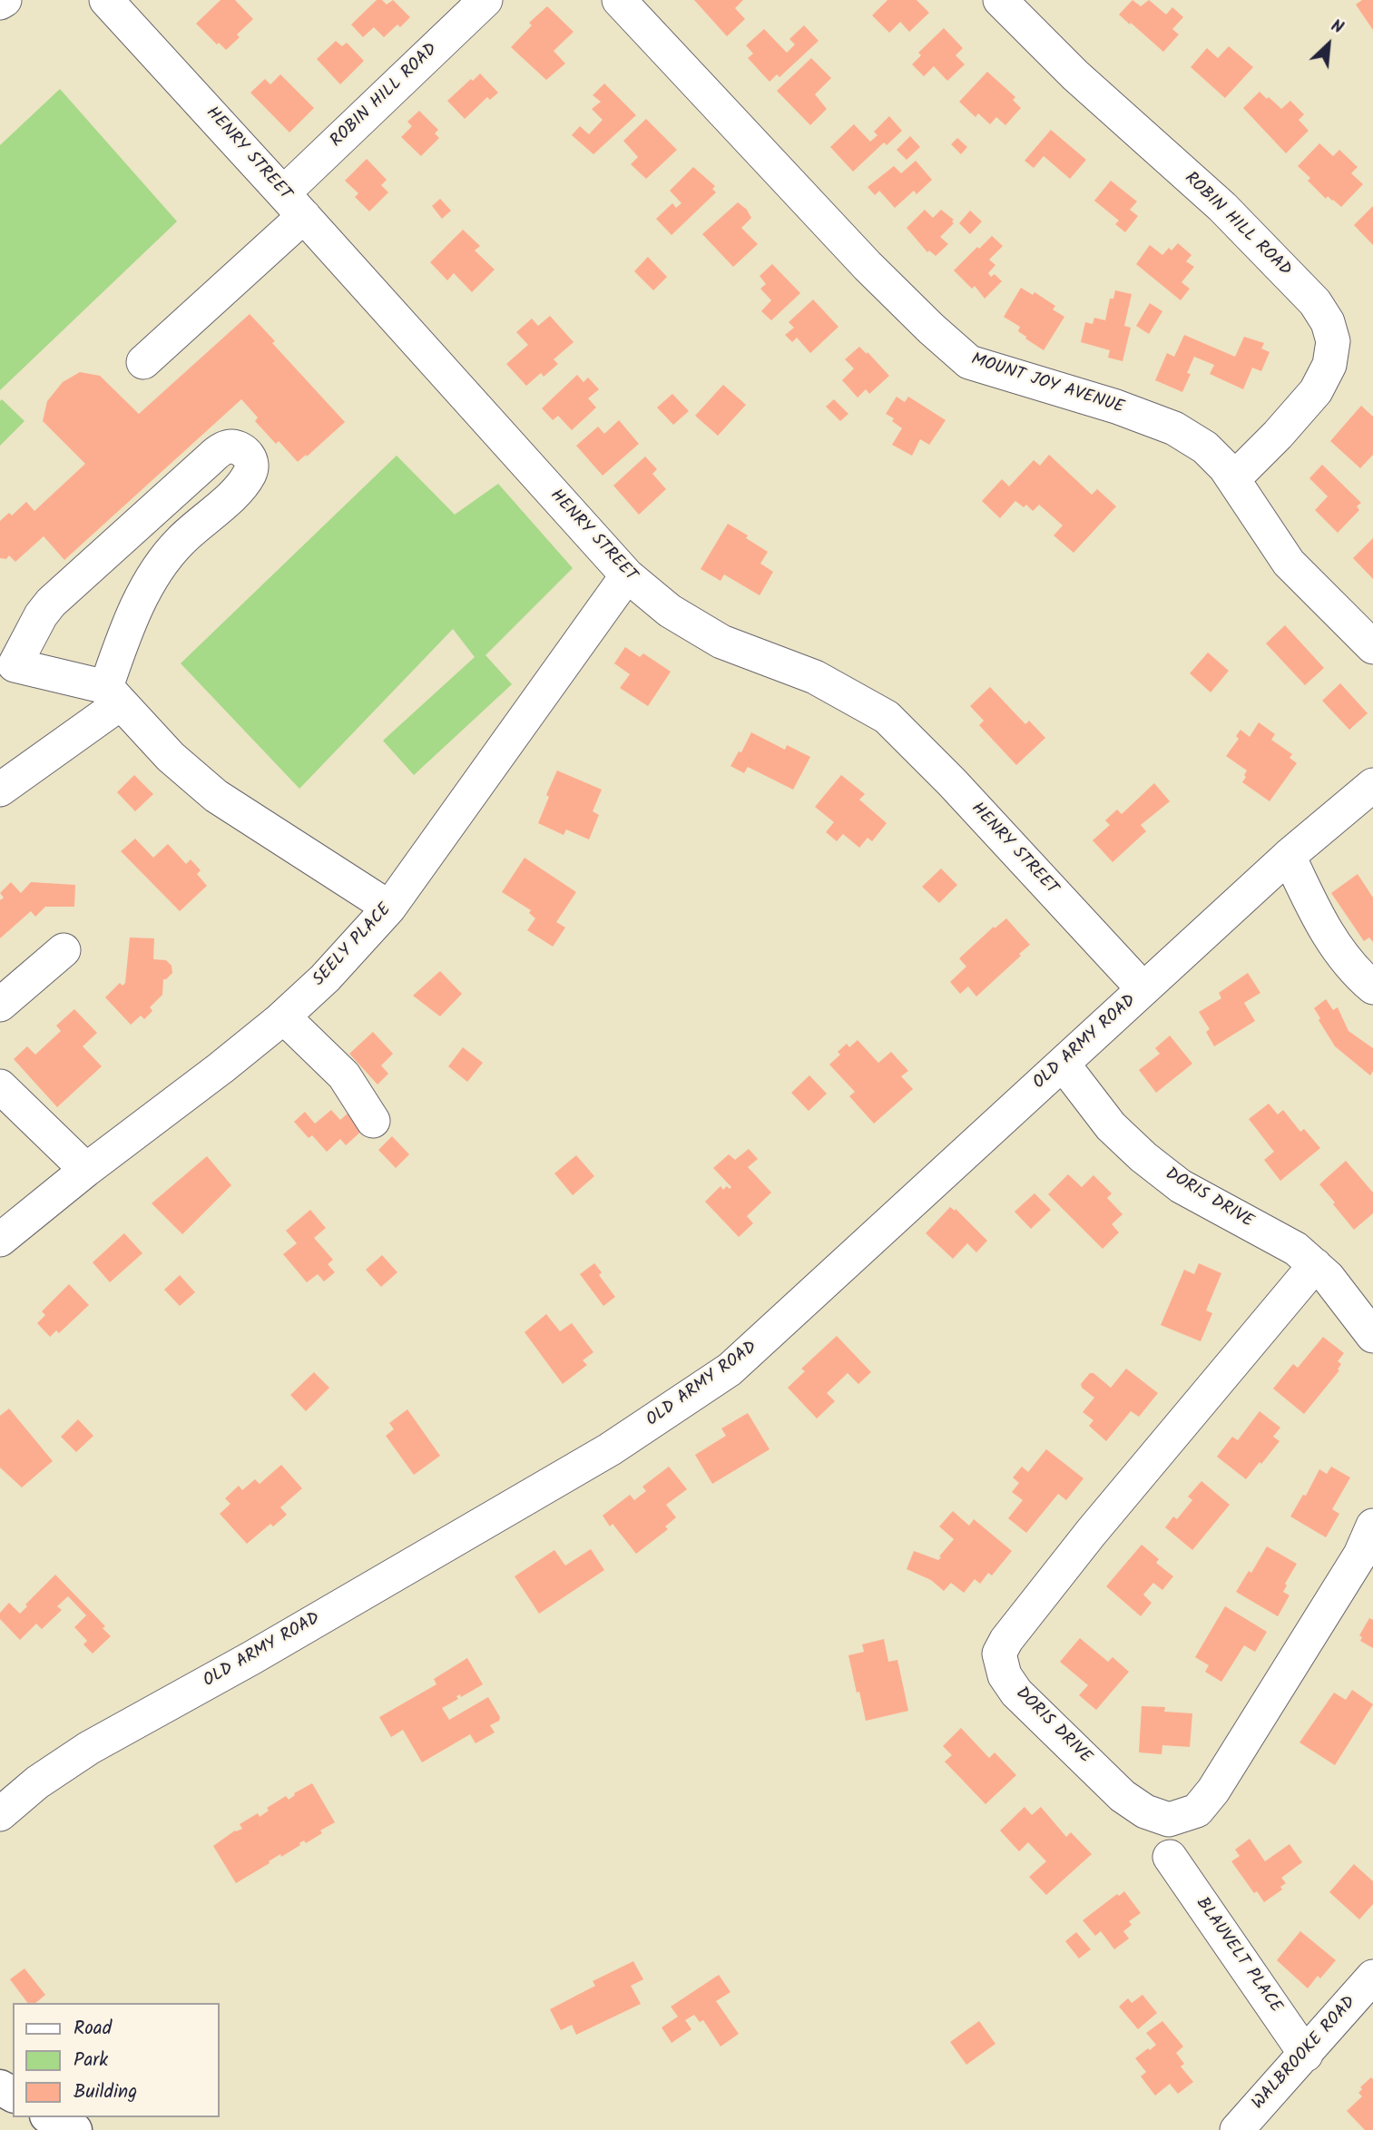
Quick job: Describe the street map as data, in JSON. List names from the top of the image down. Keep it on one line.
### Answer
{"streets":{"street":["ROBIN HILL ROAD","HENRY STREET","MOUNT JOY AVENUE","SEELY PLACE","OLD ARMY ROAD","DORIS DRIVE","BLAUVELT PLACE","WALBROOKE ROAD"]},"crossings":[["ROBIN HILL ROAD","HENRY STREET"],["ROBIN HILL ROAD","MOUNT JOY AVENUE"],["HENRY STREET","SEELY PLACE"],["HENRY STREET","OLD ARMY ROAD"],["OLD ARMY ROAD","DORIS DRIVE"],["BLAUVELT PLACE","WALBROOKE ROAD"]],"legend":["Road","Park","Building"],"north":"top right"}
